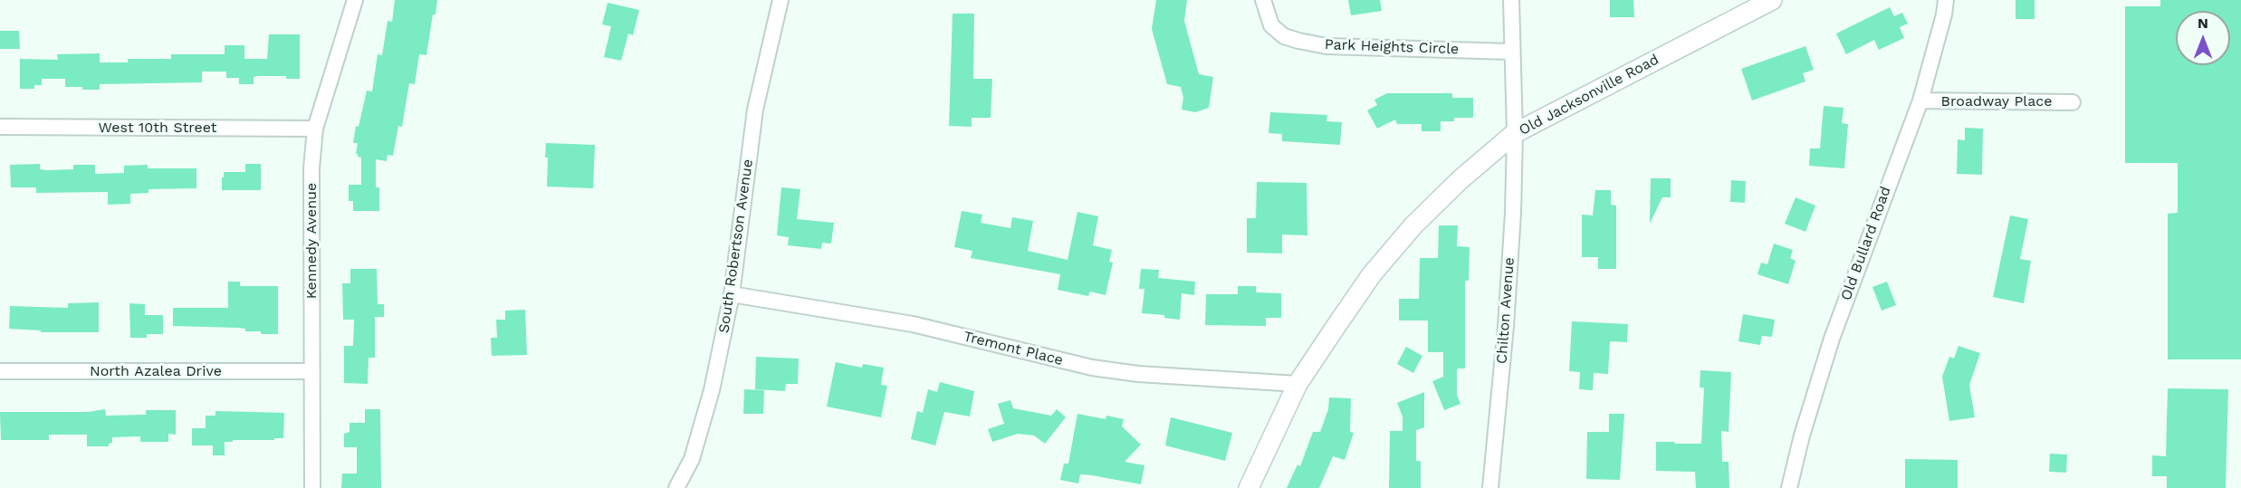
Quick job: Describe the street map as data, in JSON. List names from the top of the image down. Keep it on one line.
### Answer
{"streets":{"main road":["Old Jacksonville Road"],"street":["Park Heights Circle","Broadway Place","West 10th Street","Kennedy Avenue","Old Bullard Road","South Robertson Avenue","Chilton Avenue","Tremont Place","North Azalea Drive"]},"crossings":[["Park Heights Circle","Chilton Avenue"],["Old Jacksonville Road","Chilton Avenue"],["Old Jacksonville Road","Tremont Place"],["Broadway Place","Old Bullard Road"],["West 10th Street","Kennedy Avenue"],["Kennedy Avenue","North Azalea Drive"],["South Robertson Avenue","Tremont Place"]],"north":"top"}
